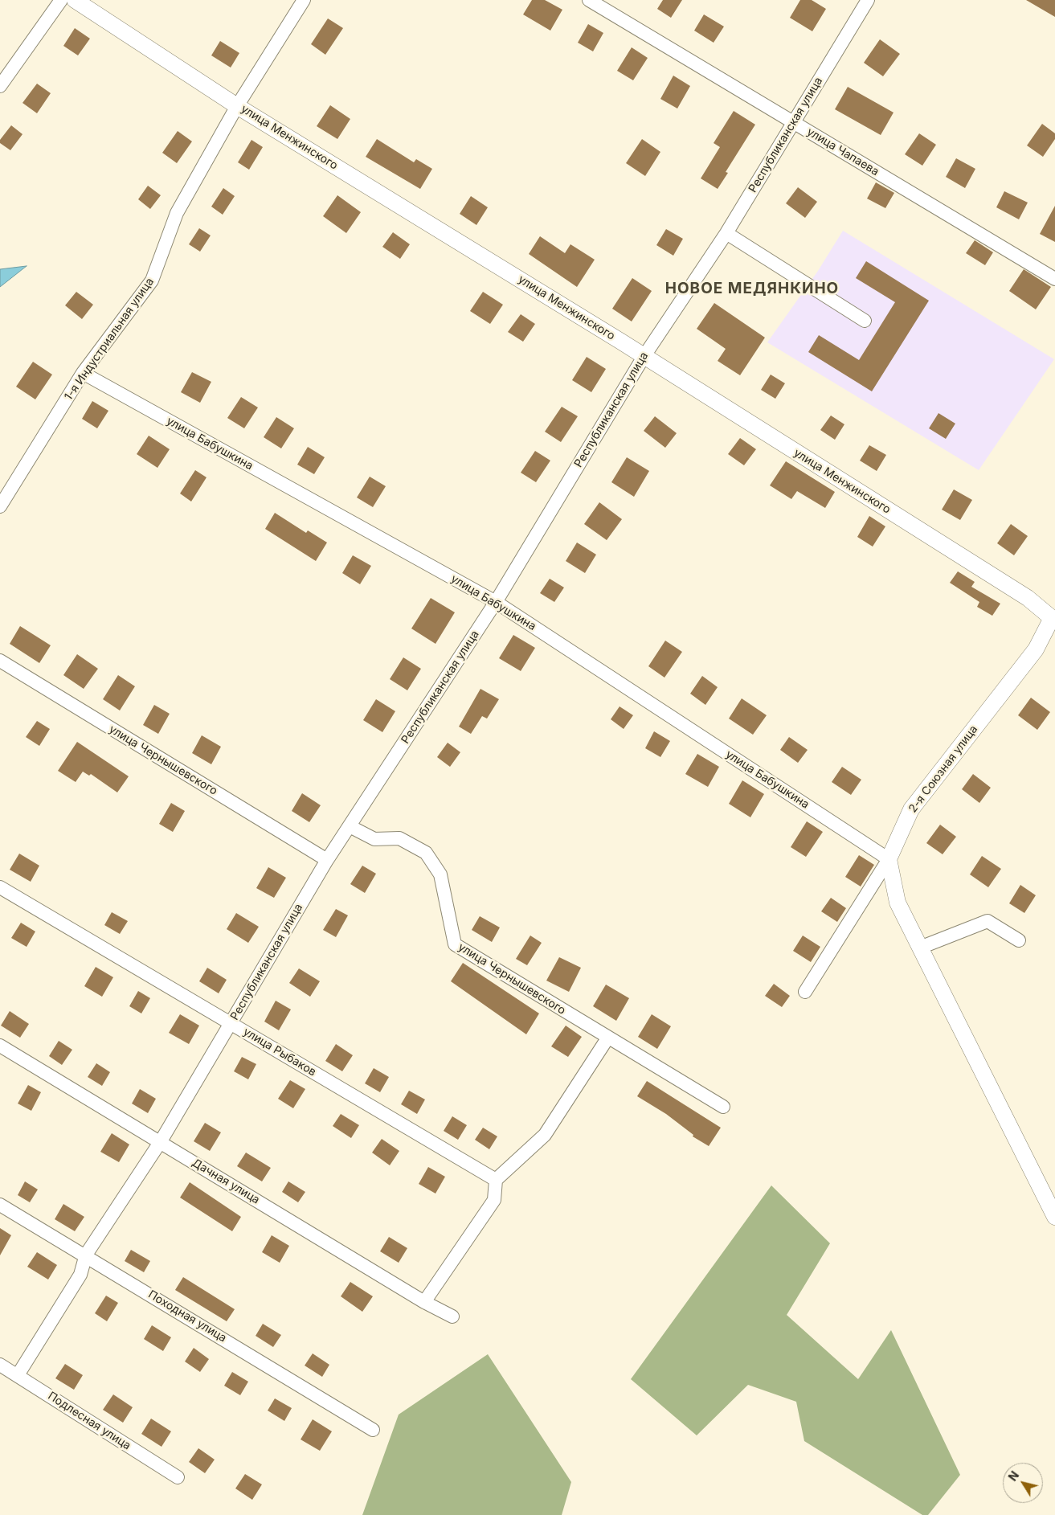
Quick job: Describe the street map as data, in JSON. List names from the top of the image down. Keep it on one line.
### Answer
{"streets":{"main road":["улица Менжинского","2-я Союзная улица"],"street":["Республиканская улица","улица Чапаева","1-я Индустриальная улица","улица Бабушкина","улица Чернышевского","улица Рыбаков","Дачная улица","Походная улица","Подлесная улица"]},"crossings":[["Республиканская улица","улица Менжинского"],["Республиканская улица","улица Чапаева"],["Республиканская улица","улица Бабушкина"],["Республиканская улица","улица Чернышевского"],["Республиканская улица","улица Рыбаков"],["Республиканская улица","Дачная улица"],["Республиканская улица","Походная улица"],["Республиканская улица","Подлесная улица"],["улица Менжинского","1-я Индустриальная улица"],["улица Менжинского","2-я Союзная улица"],["1-я Индустриальная улица","улица Бабушкина"],["улица Бабушкина","2-я Союзная улица"]],"districts":["НОВОЕ МЕДЯНКИНО"],"north":"top left"}
